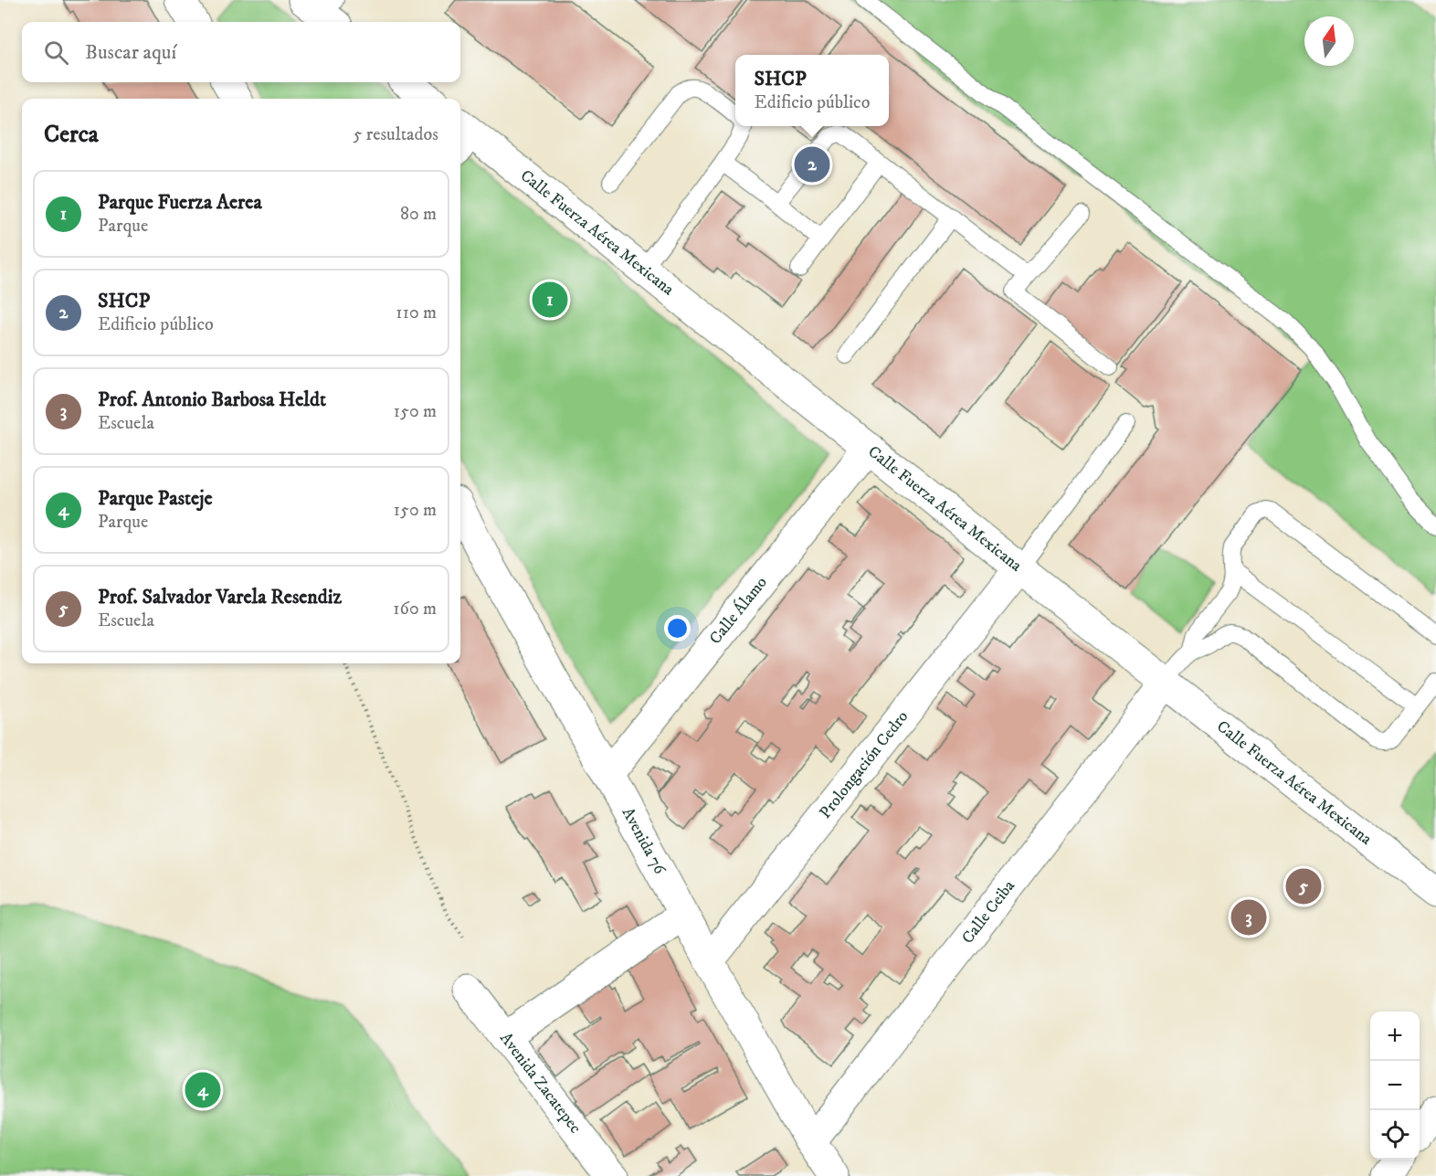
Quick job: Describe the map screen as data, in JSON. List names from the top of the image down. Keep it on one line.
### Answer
{"streets":{"street":["Calle Fuerza Aérea Mexicana","Calle Álamo","Prolongación Cedro","Avenida 76","Calle Ceiba","Avenida Zacatepec"]},"crossings":[["Calle Fuerza Aérea Mexicana","Calle Álamo"],["Calle Fuerza Aérea Mexicana","Prolongación Cedro"],["Calle Fuerza Aérea Mexicana","Calle Ceiba"],["Calle Álamo","Avenida 76"],["Prolongación Cedro","Avenida 76"],["Avenida 76","Calle Ceiba"]],"north":"top","page":{"search":"Buscar aquí","popup":["SHCP","Edificio público"],"heading":["Cerca","5 resultados"],"pins":["2","1","5","3","4"],"list":[{"mark":"1","name":"Parque Fuerza Aerea","note":"Parque","value":"80 m"},{"mark":"2","name":"SHCP","note":"Edificio público","value":"110 m"},{"mark":"3","name":"Prof. Antonio Barbosa Heldt","note":"Escuela","value":"150 m"},{"mark":"4","name":"Parque Pasteje","note":"Parque","value":"150 m"},{"mark":"5","name":"Prof. Salvador Varela Resendiz","note":"Escuela","value":"160 m"}],"map_buttons":["+","−"]}}
